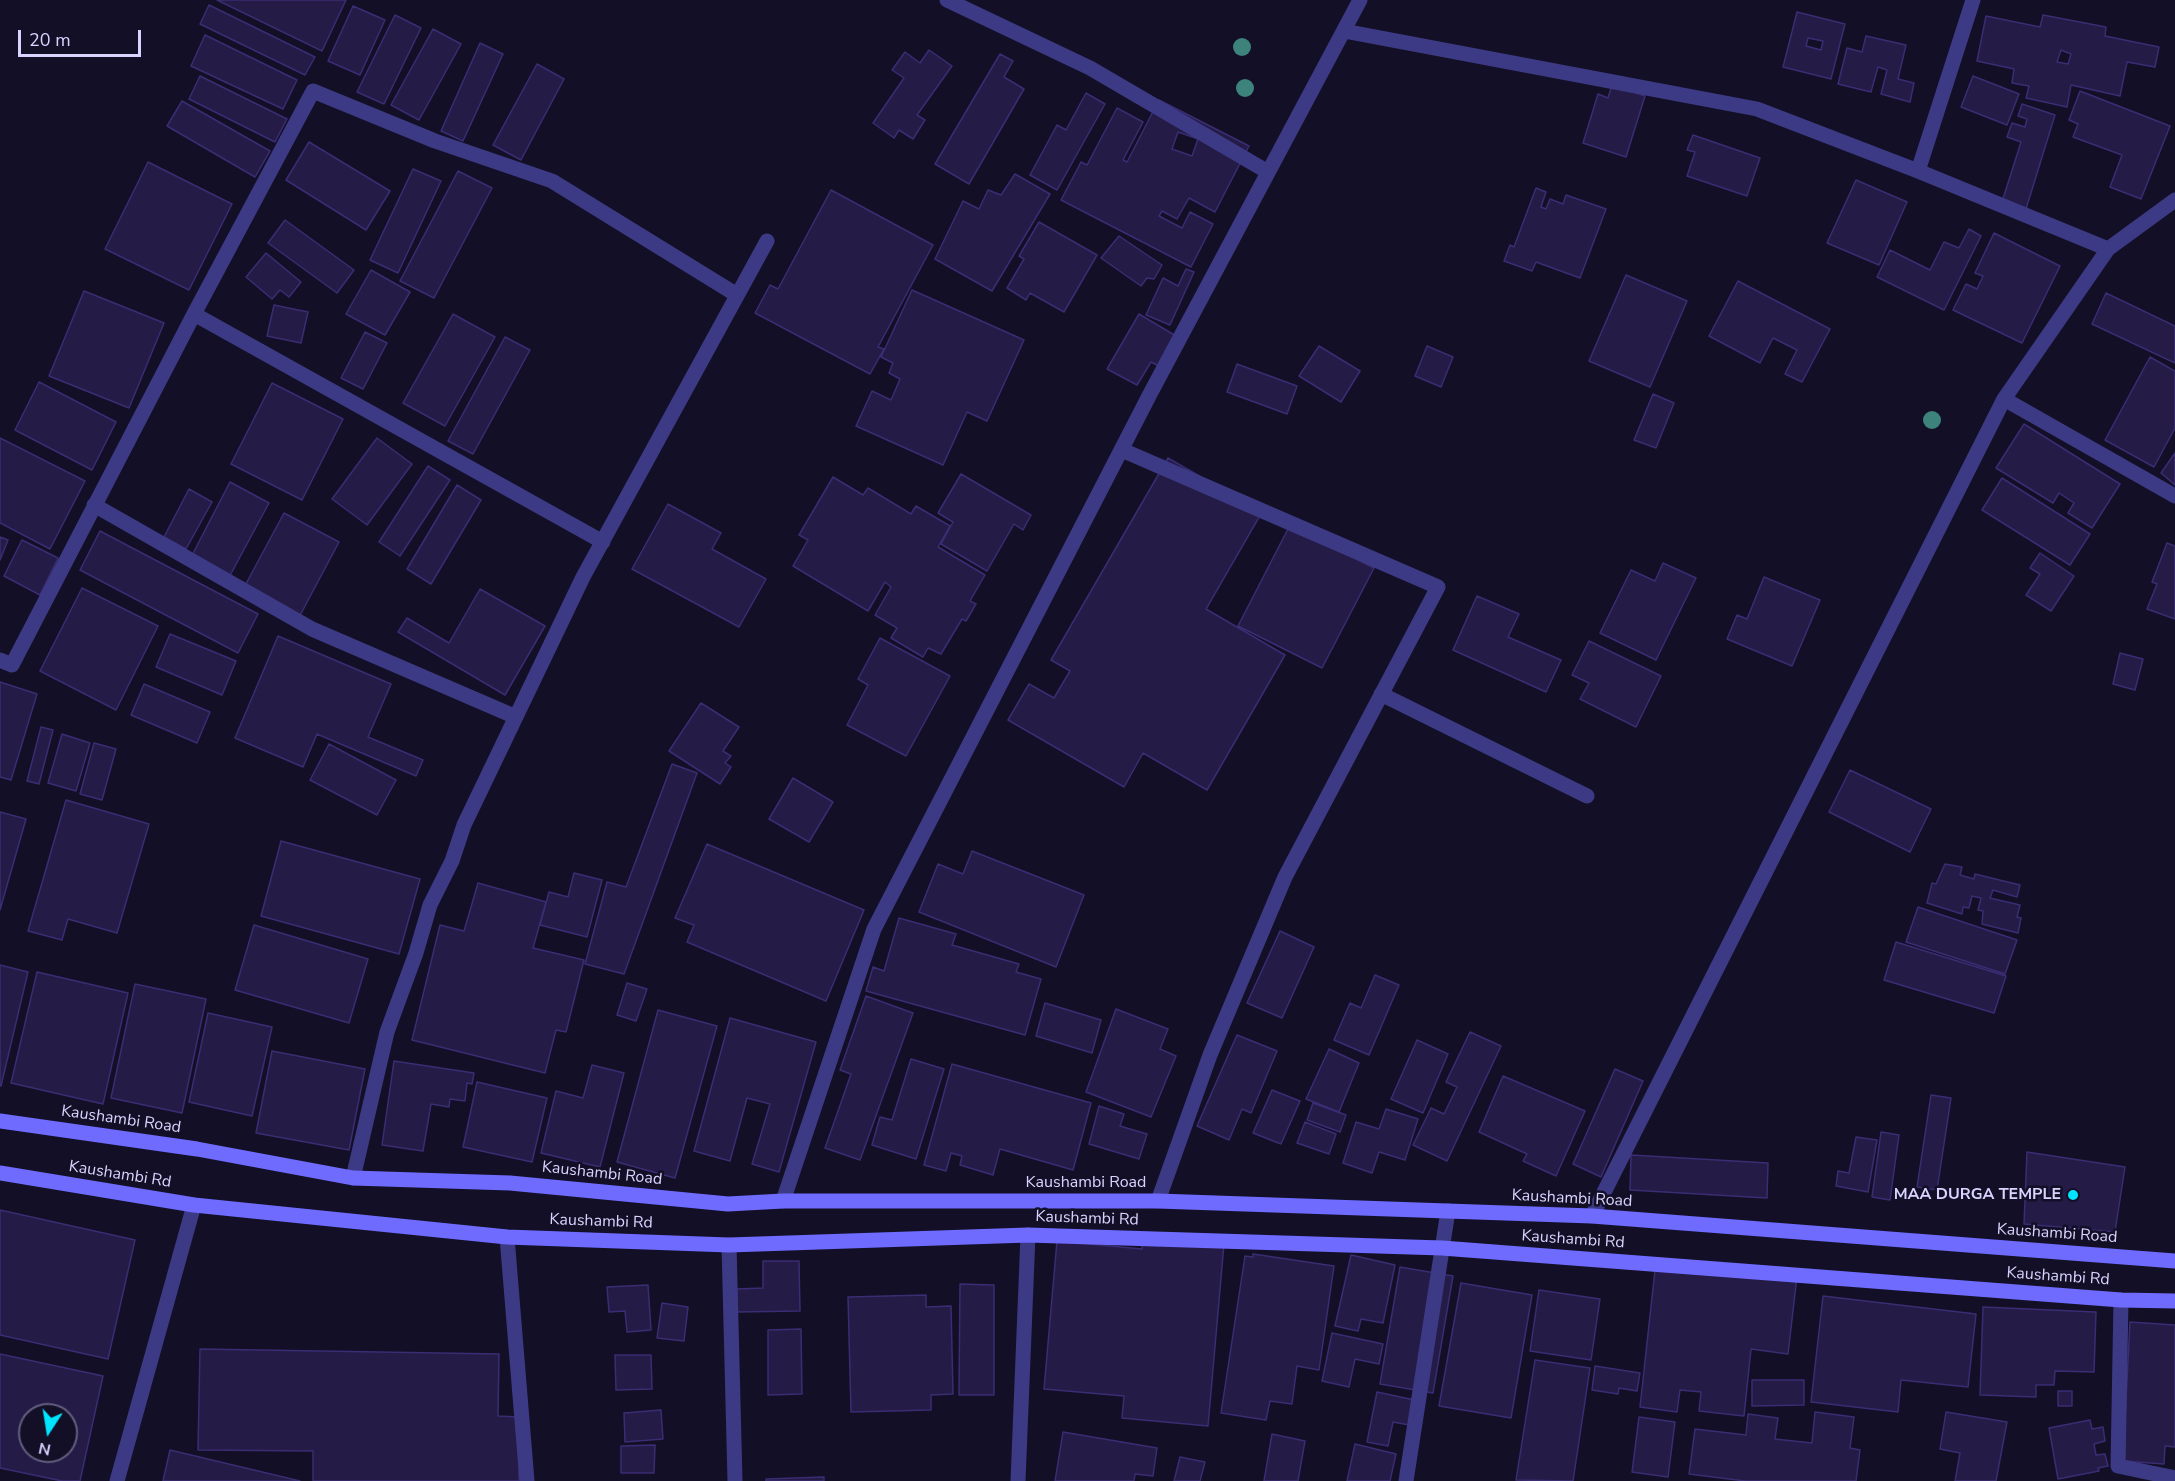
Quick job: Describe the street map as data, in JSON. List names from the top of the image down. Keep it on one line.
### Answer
{"streets":{"main road":["Kaushambi Road","Kaushambi Rd"]},"places":["MAA DURGA TEMPLE"],"scale_bar":"20 m","north":"bottom"}
